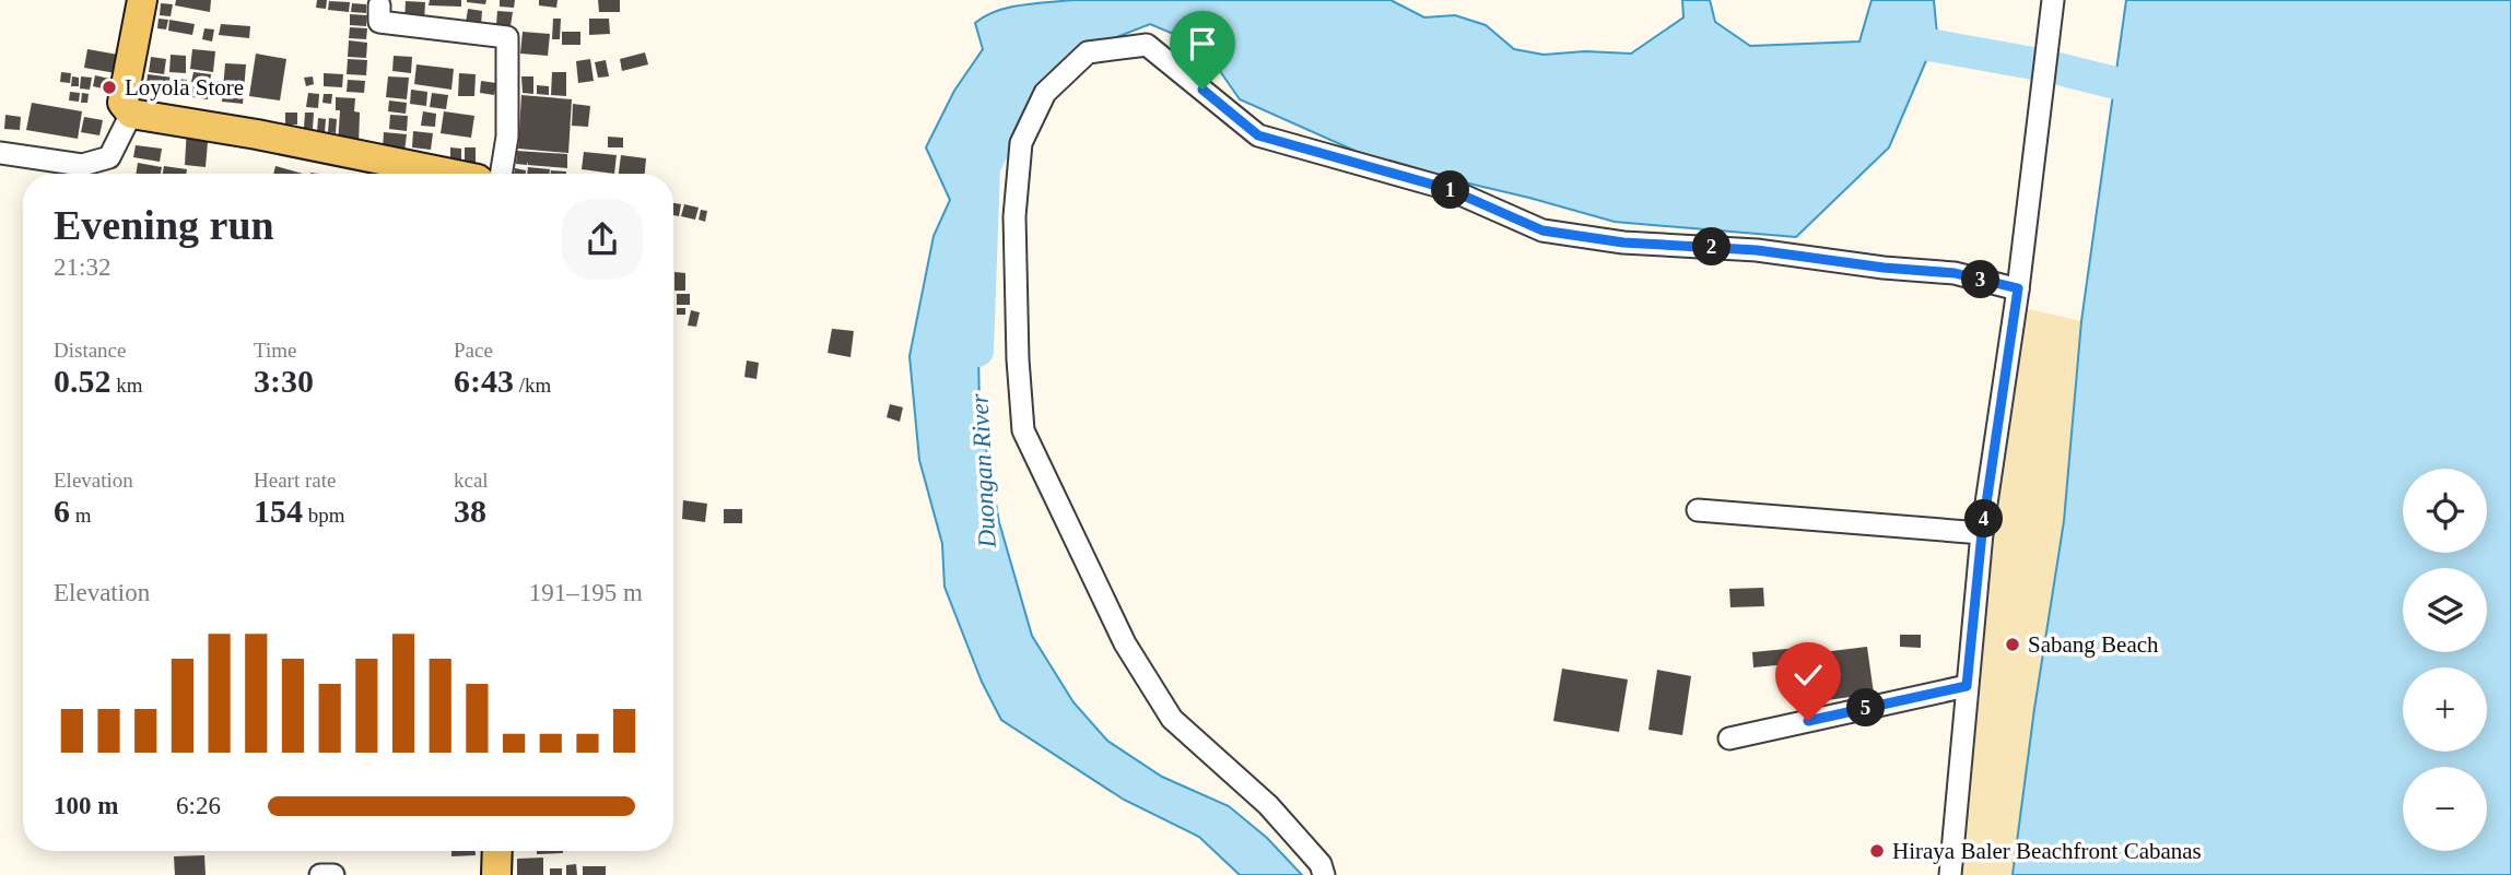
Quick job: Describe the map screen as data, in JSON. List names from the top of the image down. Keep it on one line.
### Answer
{"water":["Duongan River"],"places":["Loyola Store","Sabang Beach","Hiraya Baler Beachfront Cabanas"],"page":{"pins":["1","2","3","4","5"],"heading":["Evening run","21:32"],"stats":[["Distance","0.52 km"],["Time","3:30"],["Pace","6:43 /km"],["Elevation","6 m"],["Heart rate","154 bpm"],["kcal","38"]],"map_buttons":["+","−"],"chart":["Elevation","191–195 m"],"list":[{"name":"100 m","note":"6:26"}]}}
